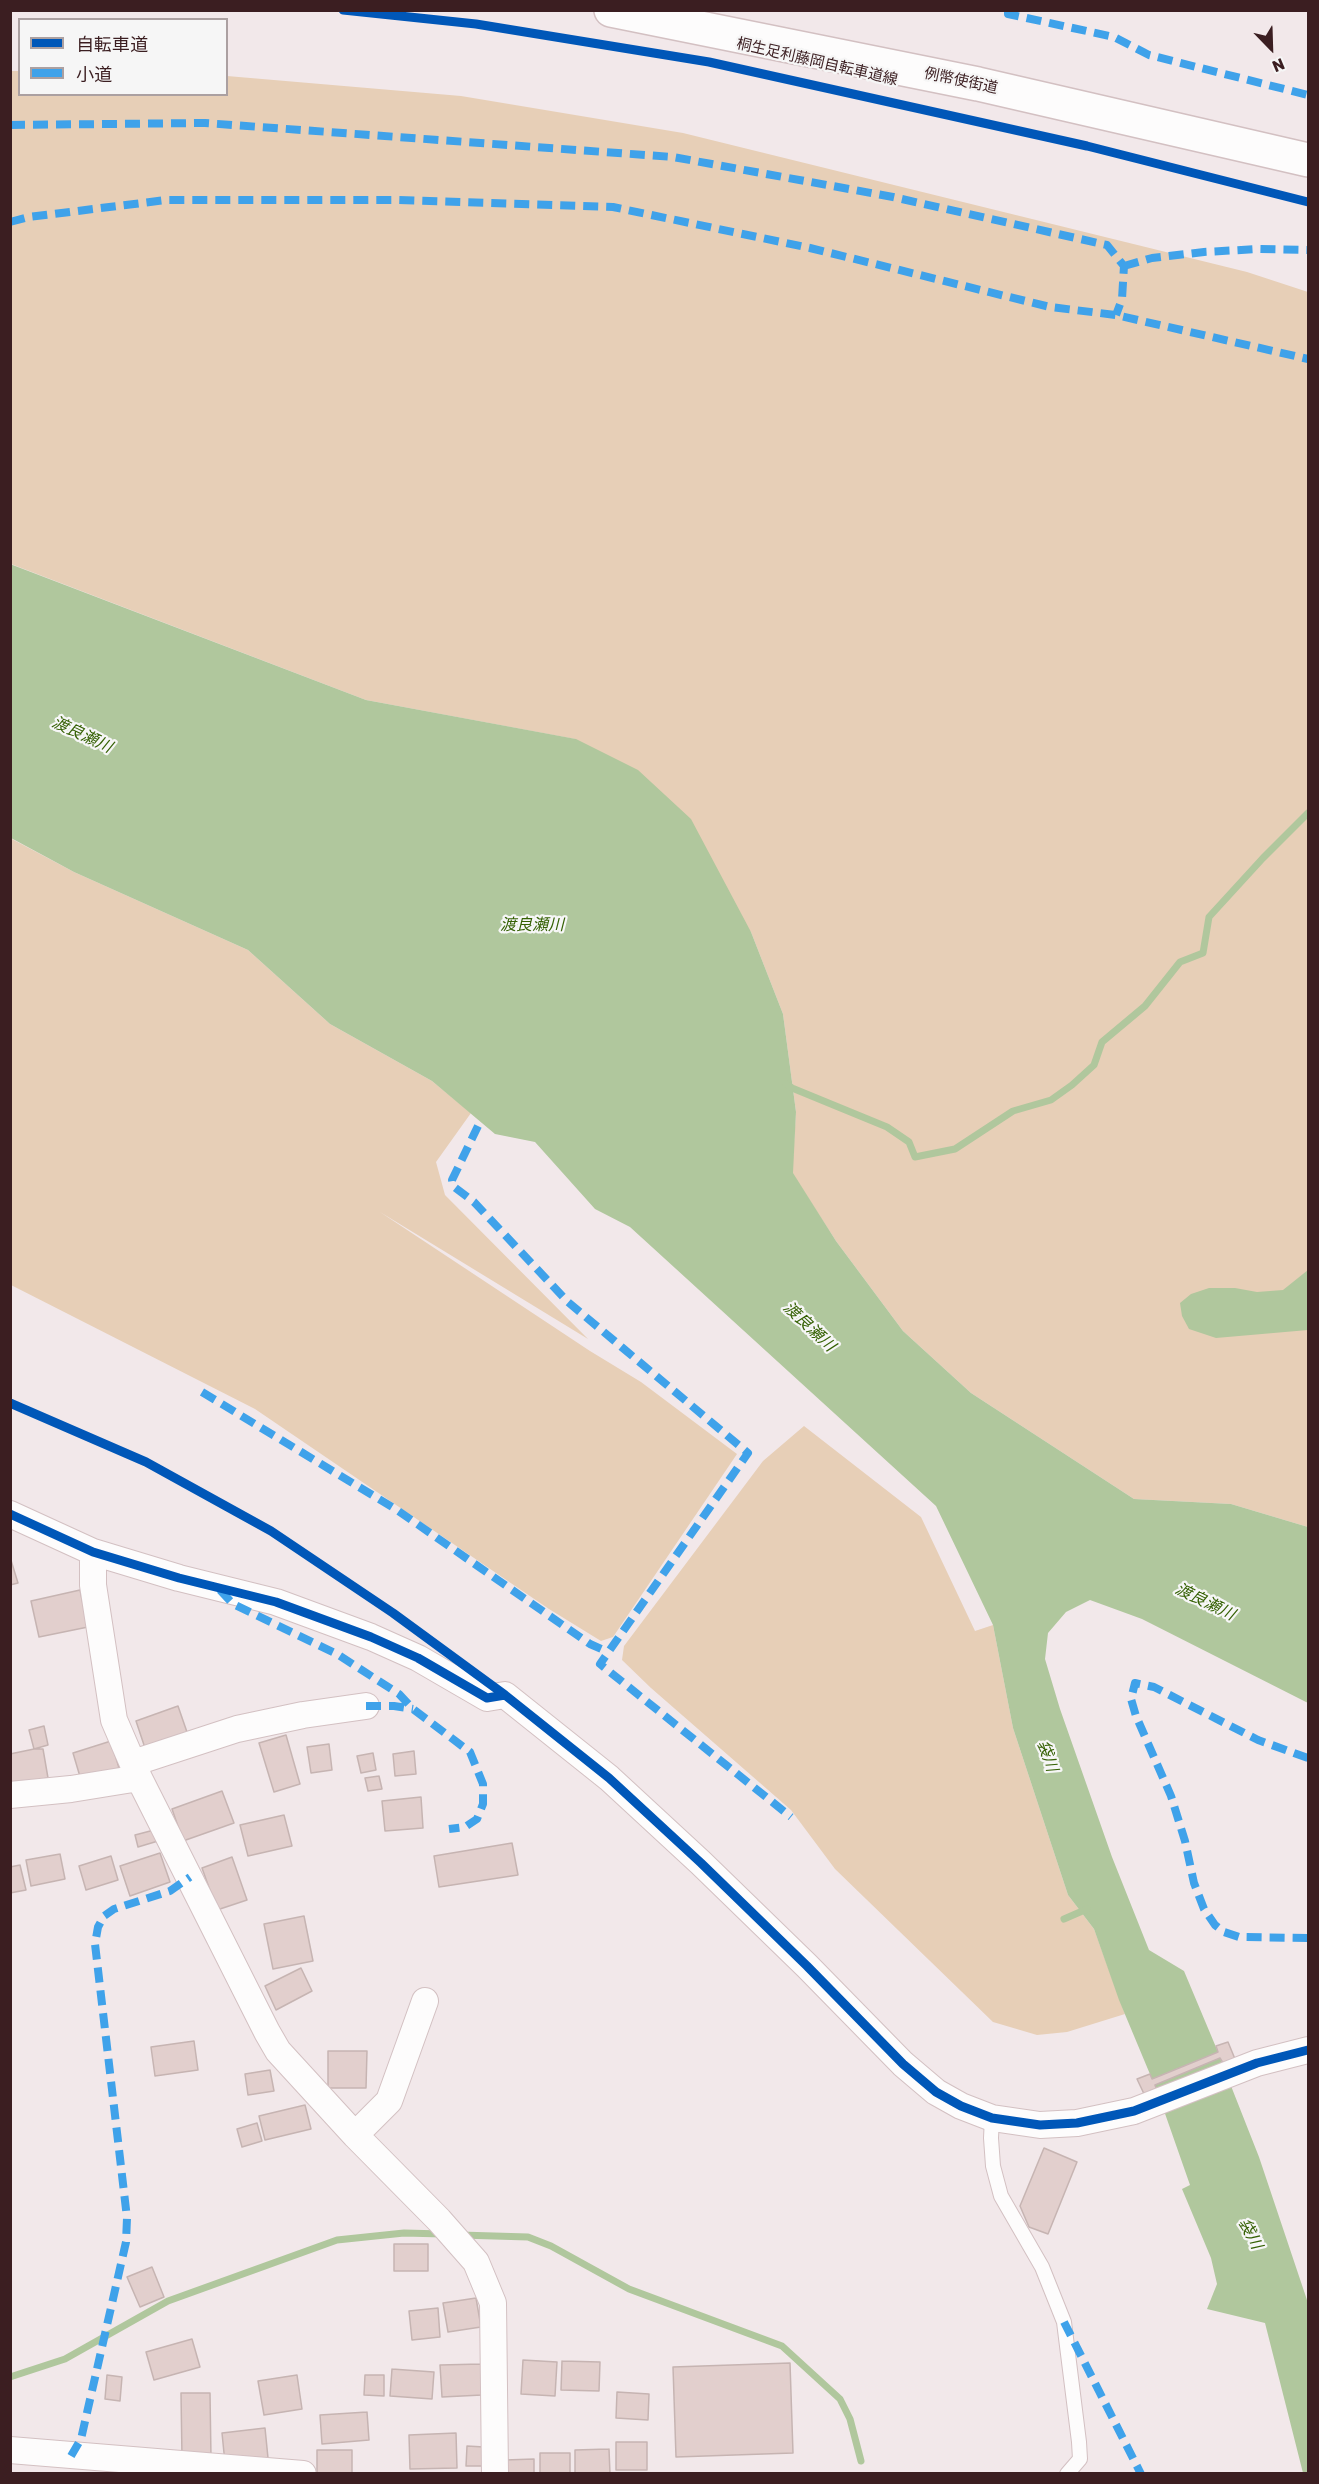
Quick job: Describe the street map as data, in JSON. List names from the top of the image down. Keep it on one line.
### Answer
{"streets":{"main road":["例幣使街道"]},"water":["渡良瀬川","袋川"],"legend":["自転車道","小道"],"north":"bottom right"}
